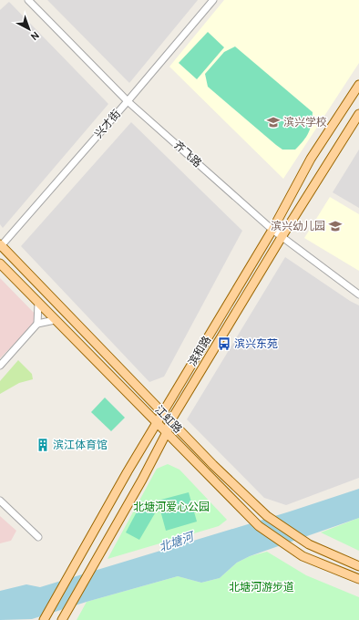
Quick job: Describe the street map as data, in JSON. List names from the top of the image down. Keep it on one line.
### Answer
{"streets":{"main road":["滨和路","江虹路"],"street":["兴才街","齐飞路"]},"crossings":[["兴才街","齐飞路"],["兴才街","江虹路"],["齐飞路","滨和路"],["滨和路","江虹路"]],"water":["北塘河"],"parks":["北塘河爱心公园","北塘河游步道"],"places":{"school or university":["滨兴学校","滨兴幼儿园"],"bus stop":["滨兴东苑"],"building":["滨江体育馆"]},"north":"bottom right"}
